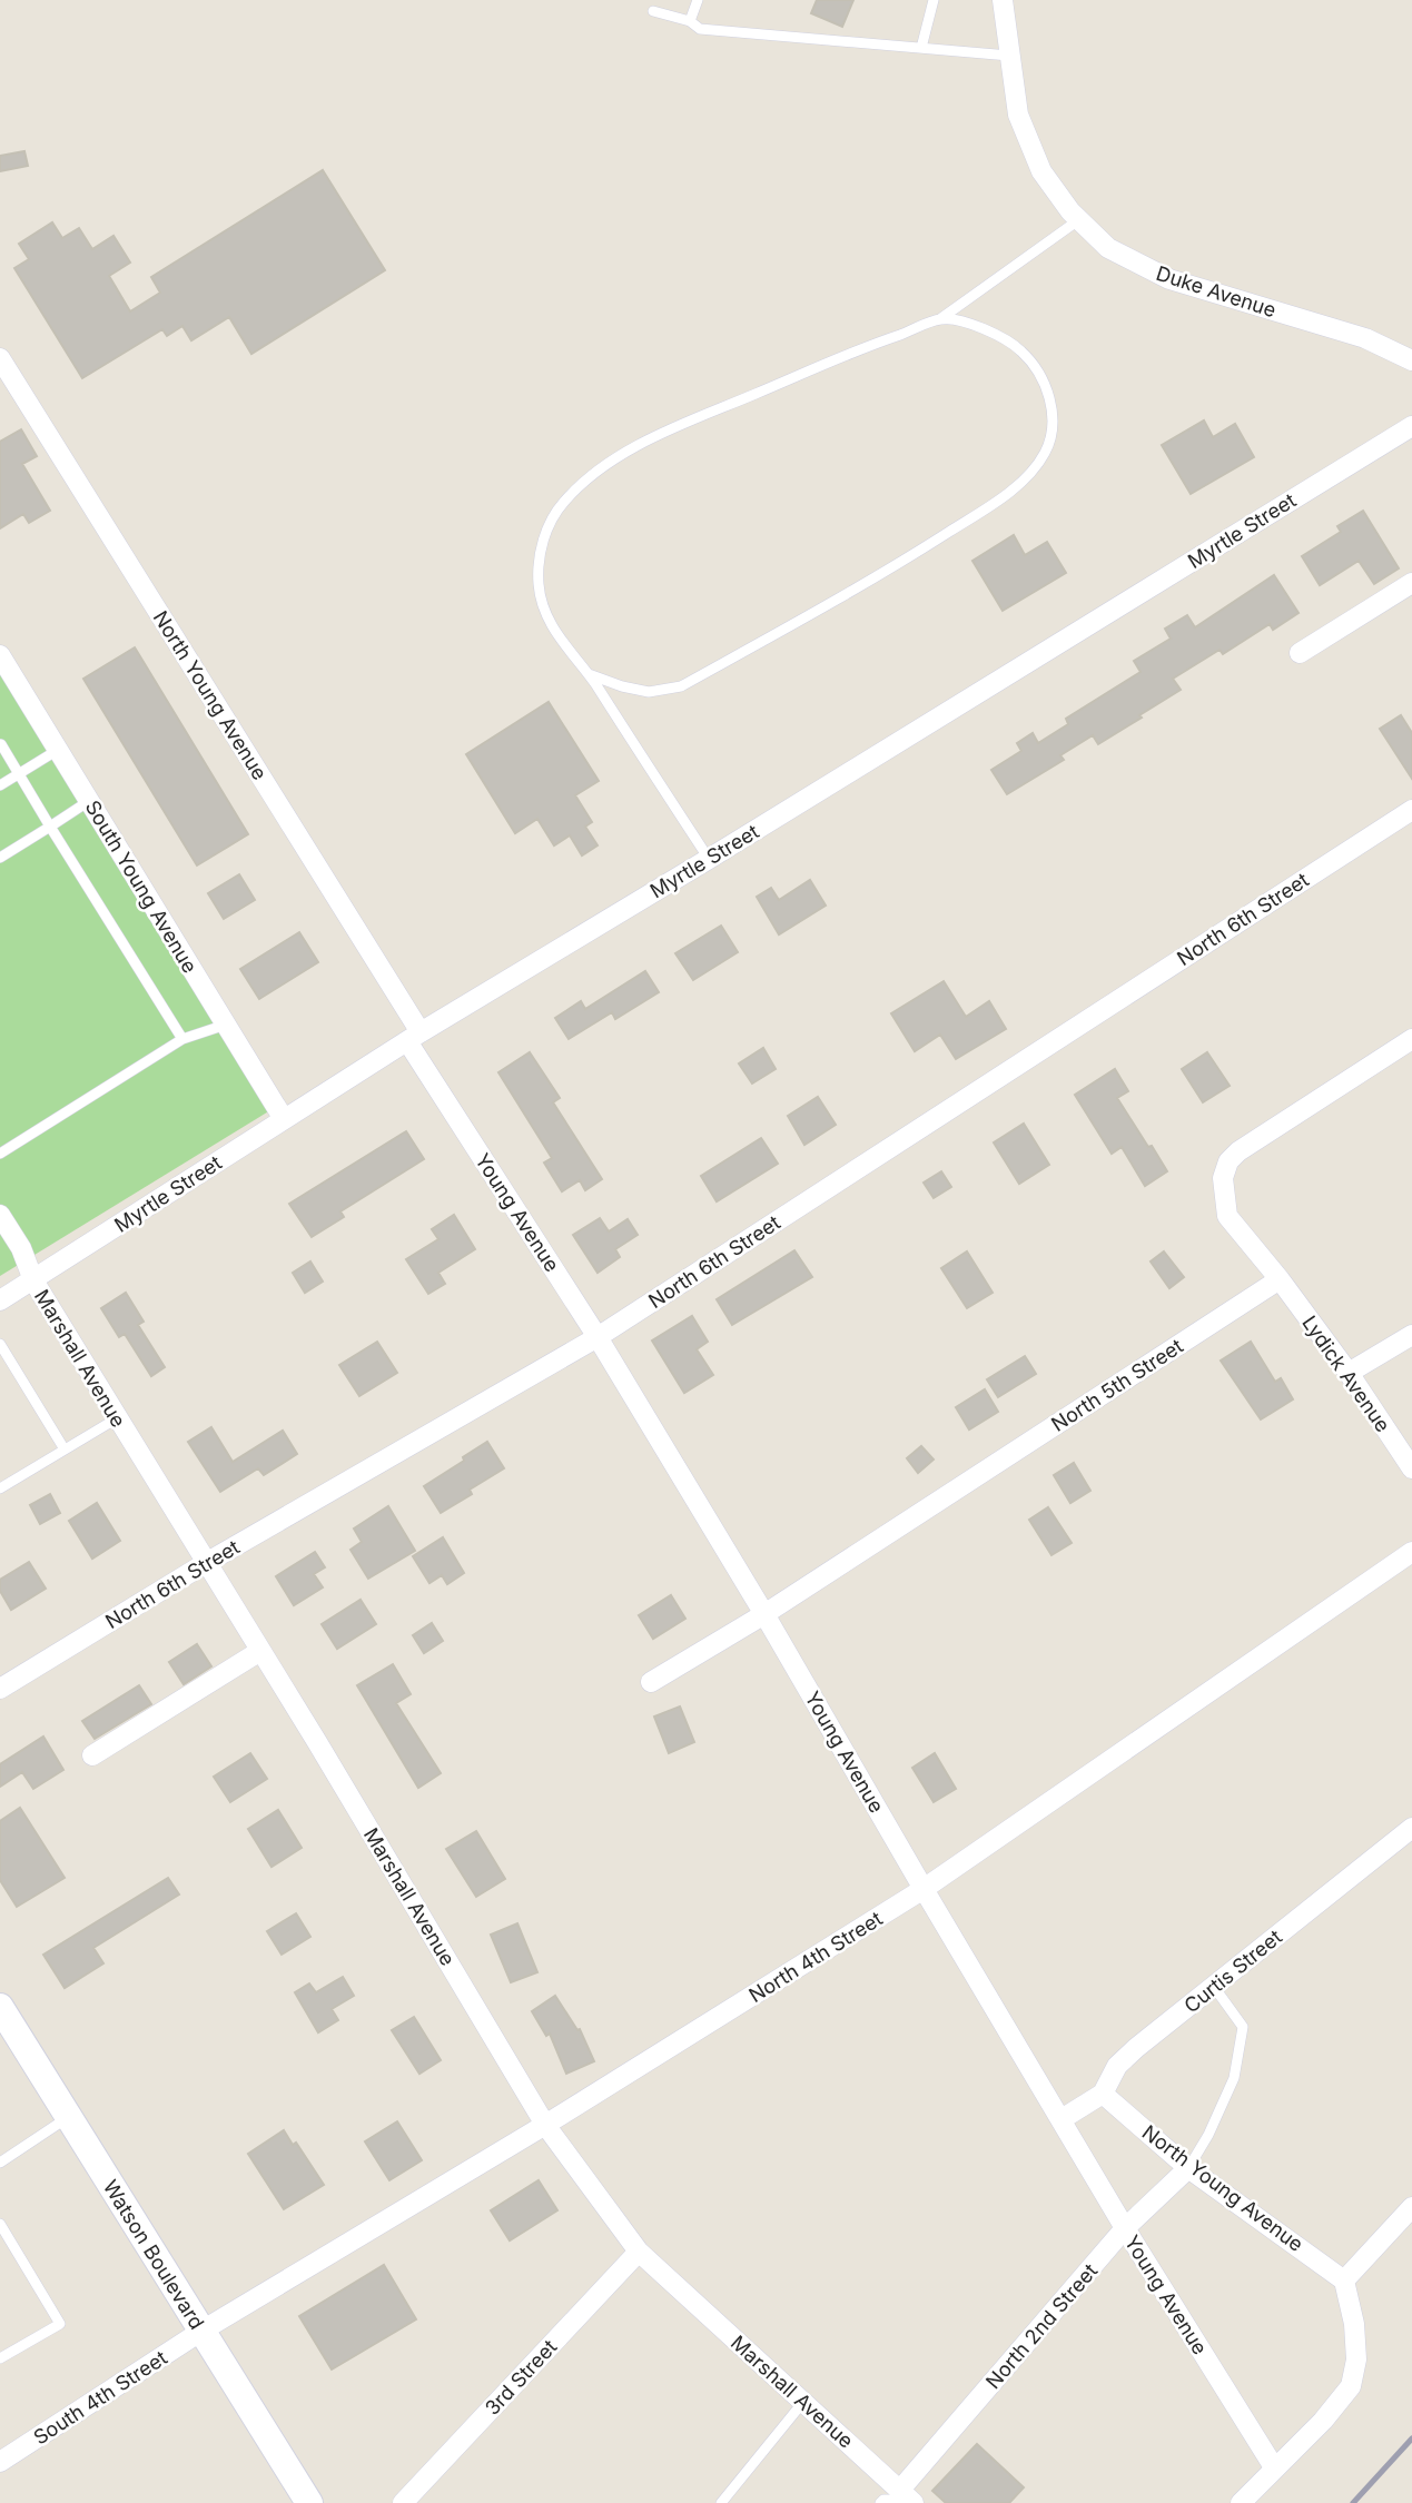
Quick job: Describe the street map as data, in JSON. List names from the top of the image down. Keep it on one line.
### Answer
{"streets":{"main road":["Watson Boulevard"],"street":["Duke Avenue","Myrtle Street","North Young Avenue","South Young Avenue","North 6th Street","Young Avenue","Marshall Avenue","Lydick Avenue","North 5th Street","North 4th Street","Curtis Street","North 2nd Street","3rd Street","South 4th Street"]},"crossings":[["Myrtle Street","North Young Avenue"],["Myrtle Street","South Young Avenue"],["Myrtle Street","Young Avenue"],["Myrtle Street","Marshall Avenue"],["North Young Avenue","Young Avenue"],["North Young Avenue","Curtis Street"],["North Young Avenue","North 2nd Street"],["North 6th Street","Young Avenue"],["North 6th Street","Marshall Avenue"],["Young Avenue","North 5th Street"],["Young Avenue","North 4th Street"],["Young Avenue","Curtis Street"],["Young Avenue","North 2nd Street"],["Marshall Avenue","North 4th Street"],["Marshall Avenue","North 2nd Street"],["Marshall Avenue","3rd Street"],["Lydick Avenue","North 5th Street"],["North 4th Street","Watson Boulevard"],["North 4th Street","South 4th Street"],["Watson Boulevard","South 4th Street"]]}
